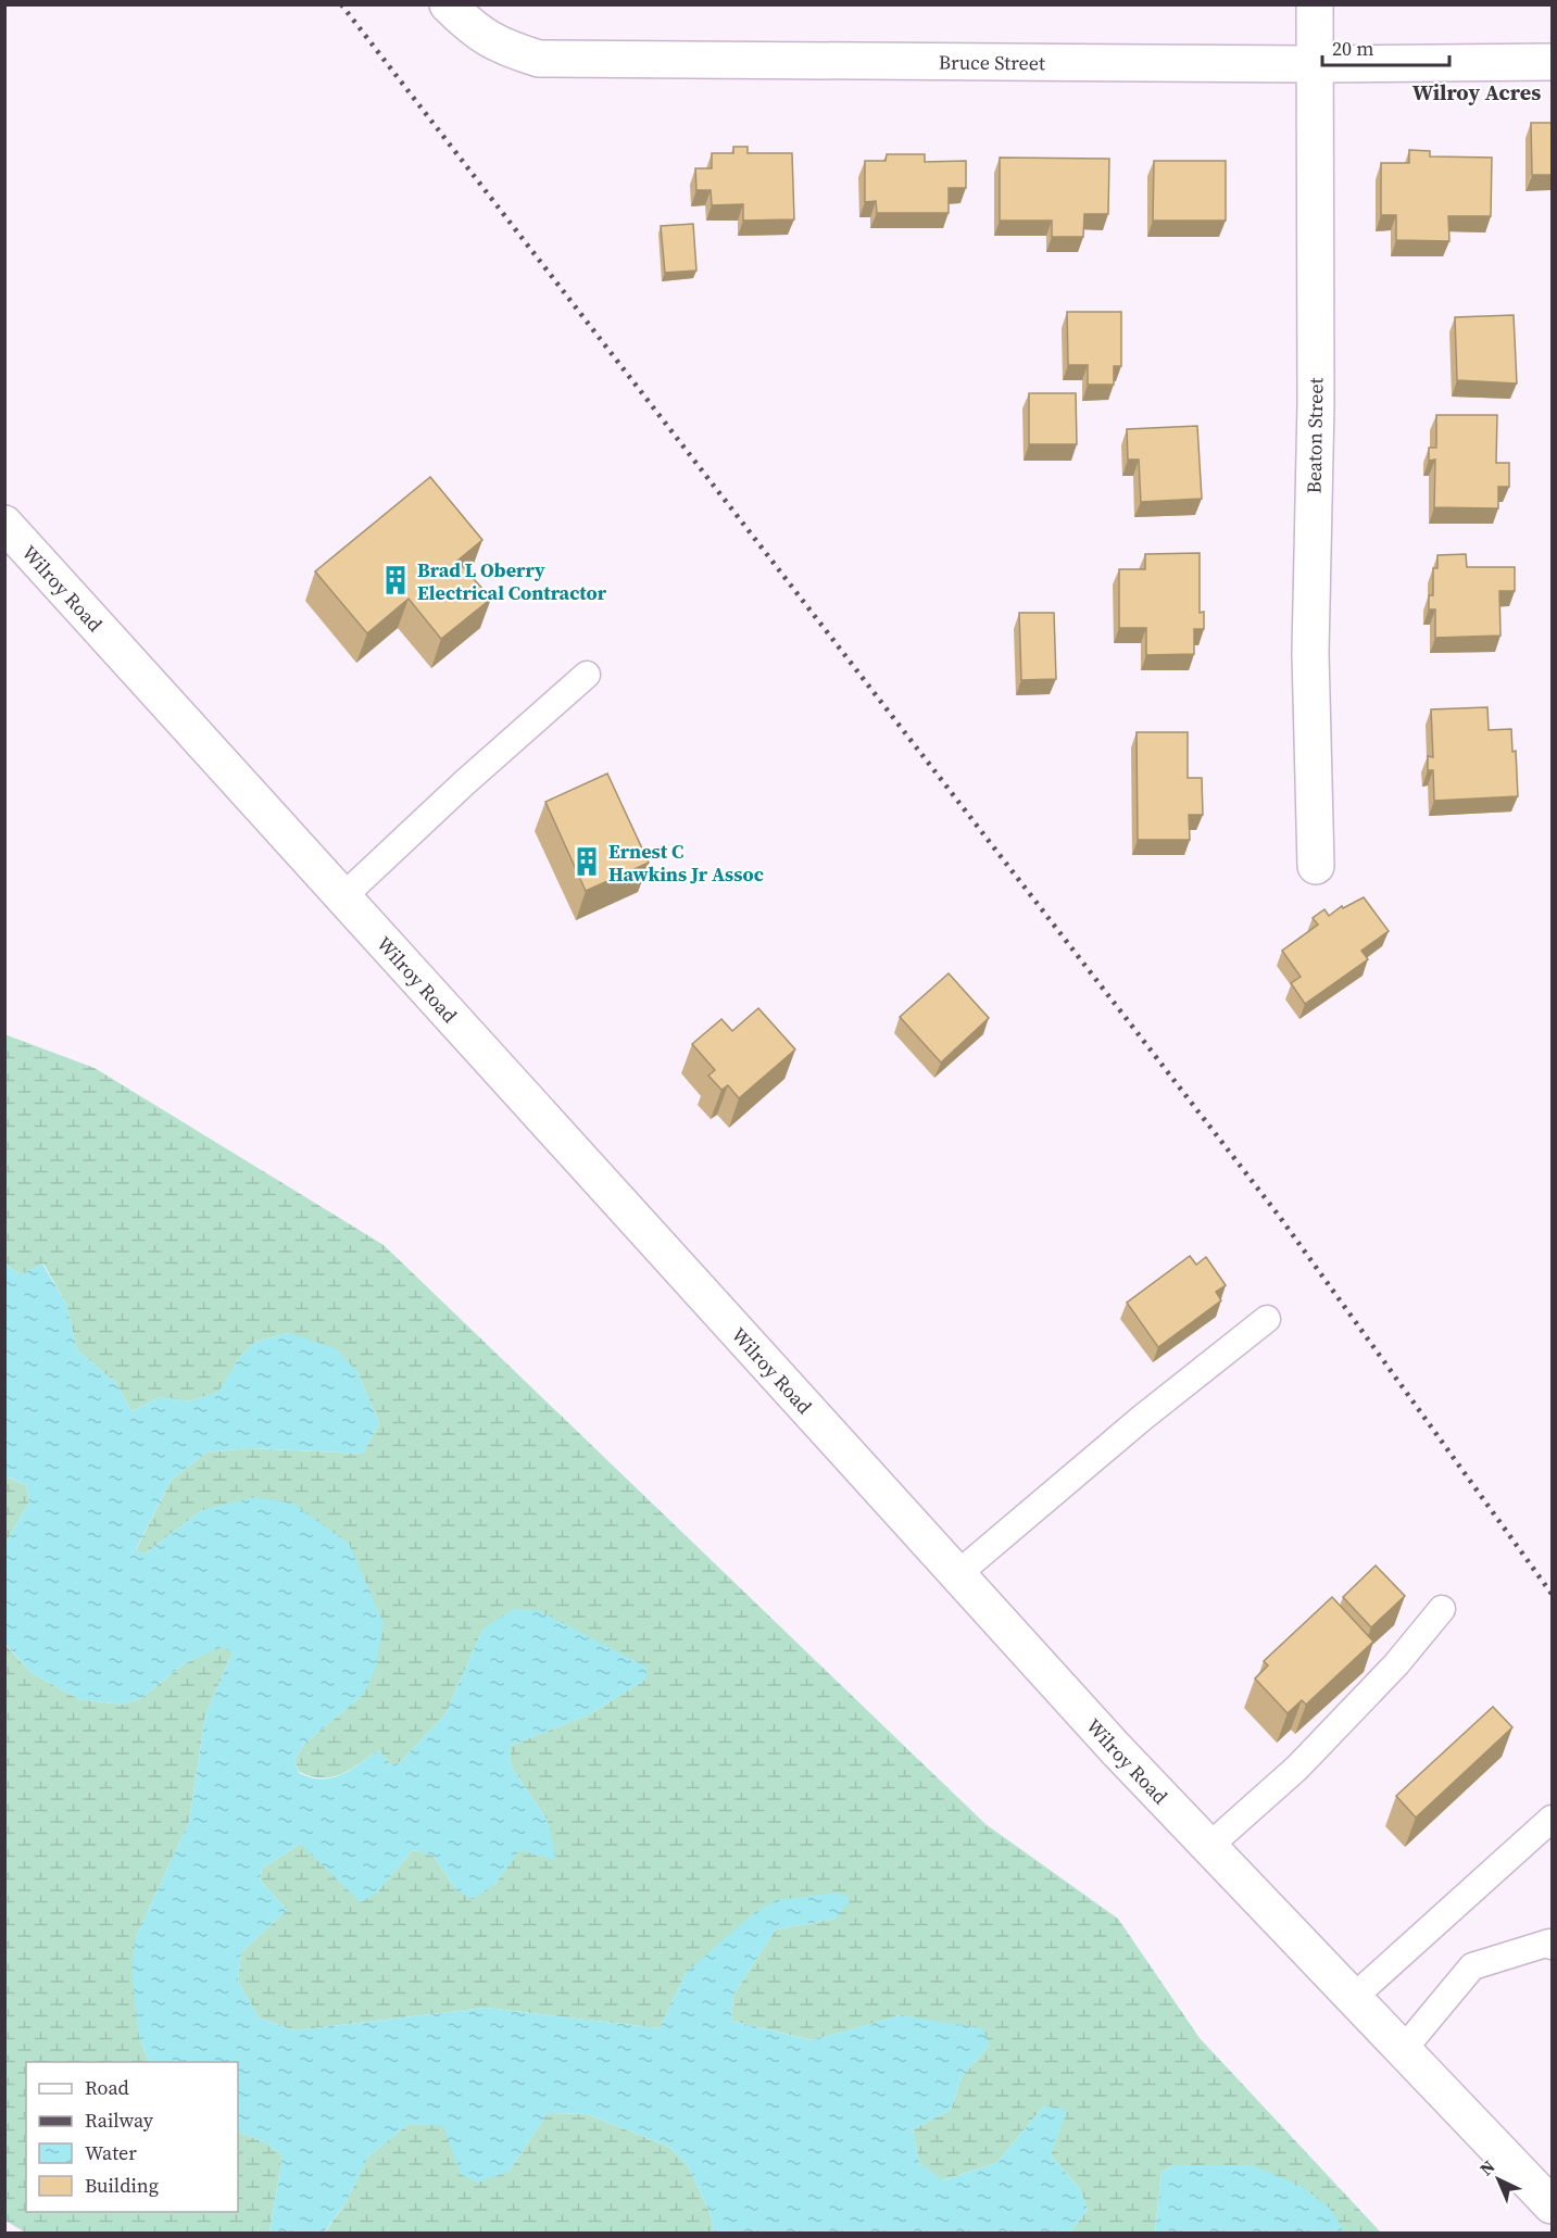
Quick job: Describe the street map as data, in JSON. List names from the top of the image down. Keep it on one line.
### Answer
{"streets":{"main road":["Bruce Street","Beaton Street","Wilroy Road"]},"crossings":[["Bruce Street","Beaton Street"]],"districts":["Wilroy Acres"],"places":{"building":["Brad L Oberry Electrical Contractor","Ernest C Hawkins Jr Assoc"]},"legend":["Road","Railway","Water","Building"],"scale_bar":"20 m","north":"top left"}
